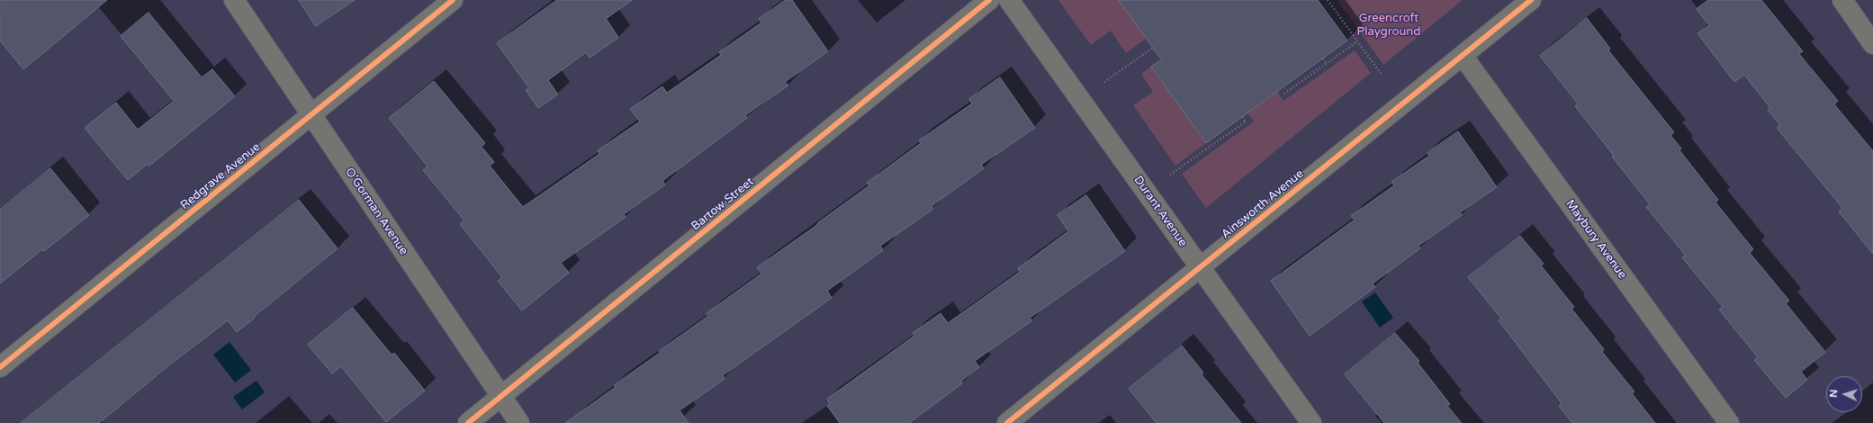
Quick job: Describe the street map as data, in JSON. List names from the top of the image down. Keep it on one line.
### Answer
{"streets":{"street":["Redgrave Avenue","Bartow Street","Ainsworth Avenue","O'Gorman Avenue","Durant Avenue","Maybury Avenue"]},"crossings":[["Redgrave Avenue","O'Gorman Avenue"],["Bartow Street","O'Gorman Avenue"],["Ainsworth Avenue","Durant Avenue"],["Ainsworth Avenue","Maybury Avenue"]],"parks":["Greencroft Playground"],"north":"left"}
